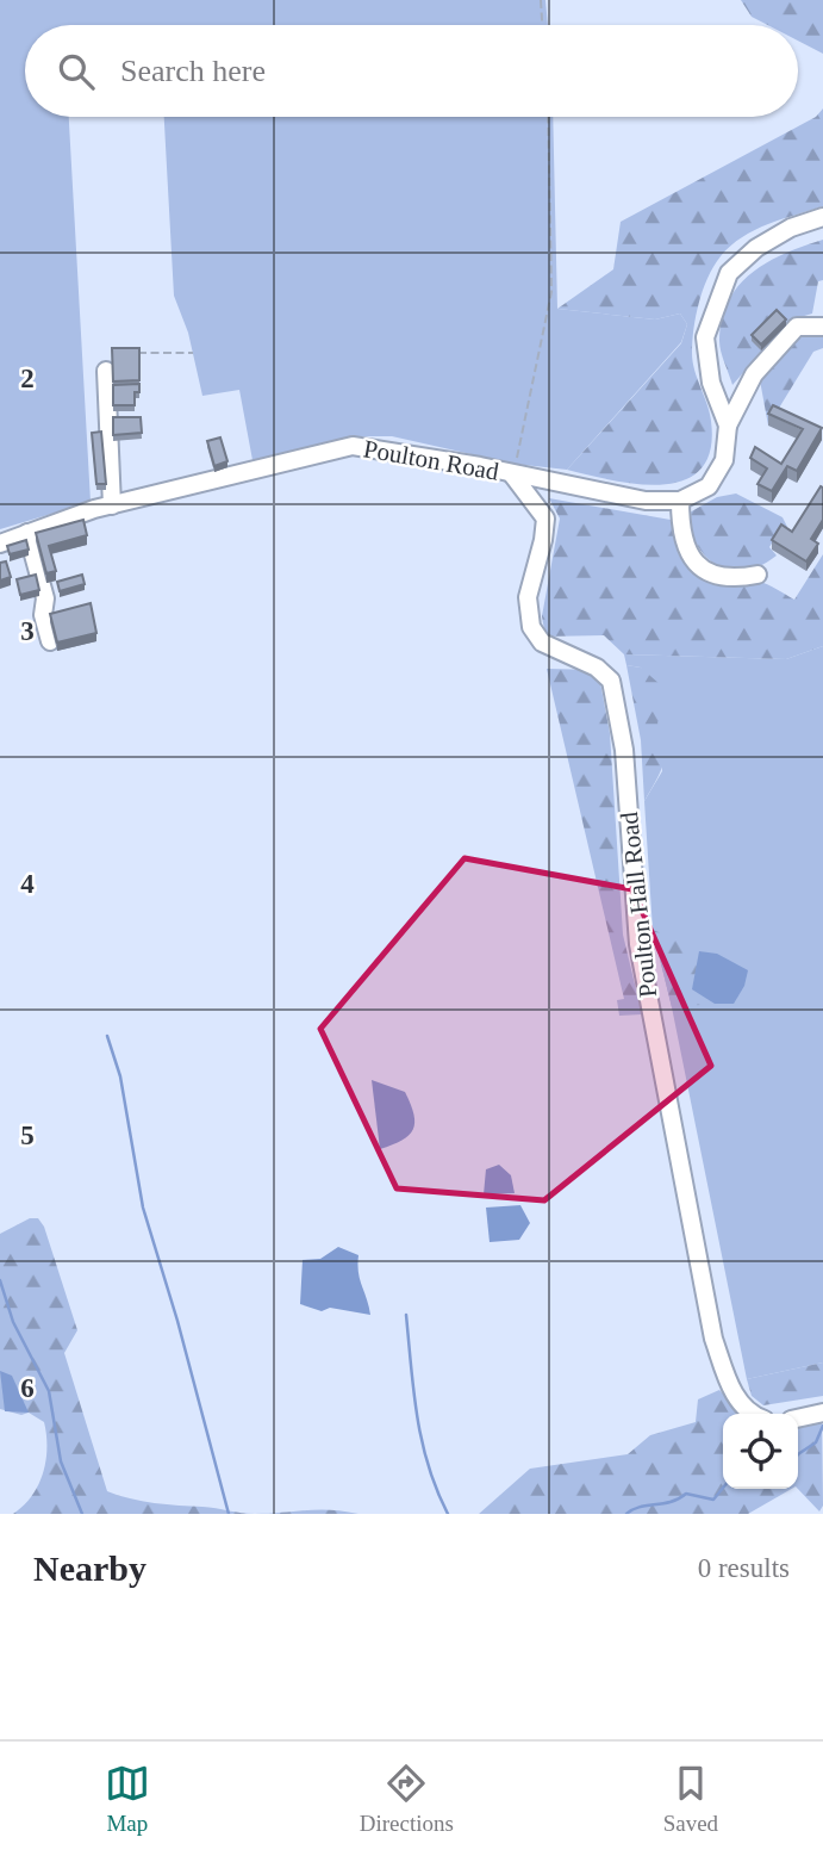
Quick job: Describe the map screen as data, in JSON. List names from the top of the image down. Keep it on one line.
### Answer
{"streets":{"street":["Poulton Road","Poulton Hall Road"]},"crossings":[["Poulton Road","Poulton Hall Road"]],"page":{"search":"Search here","heading":["Nearby","0 results"],"nav":["Map","Directions","Saved"]},"grid":{"rows":["2","3","4","5","6"]}}
